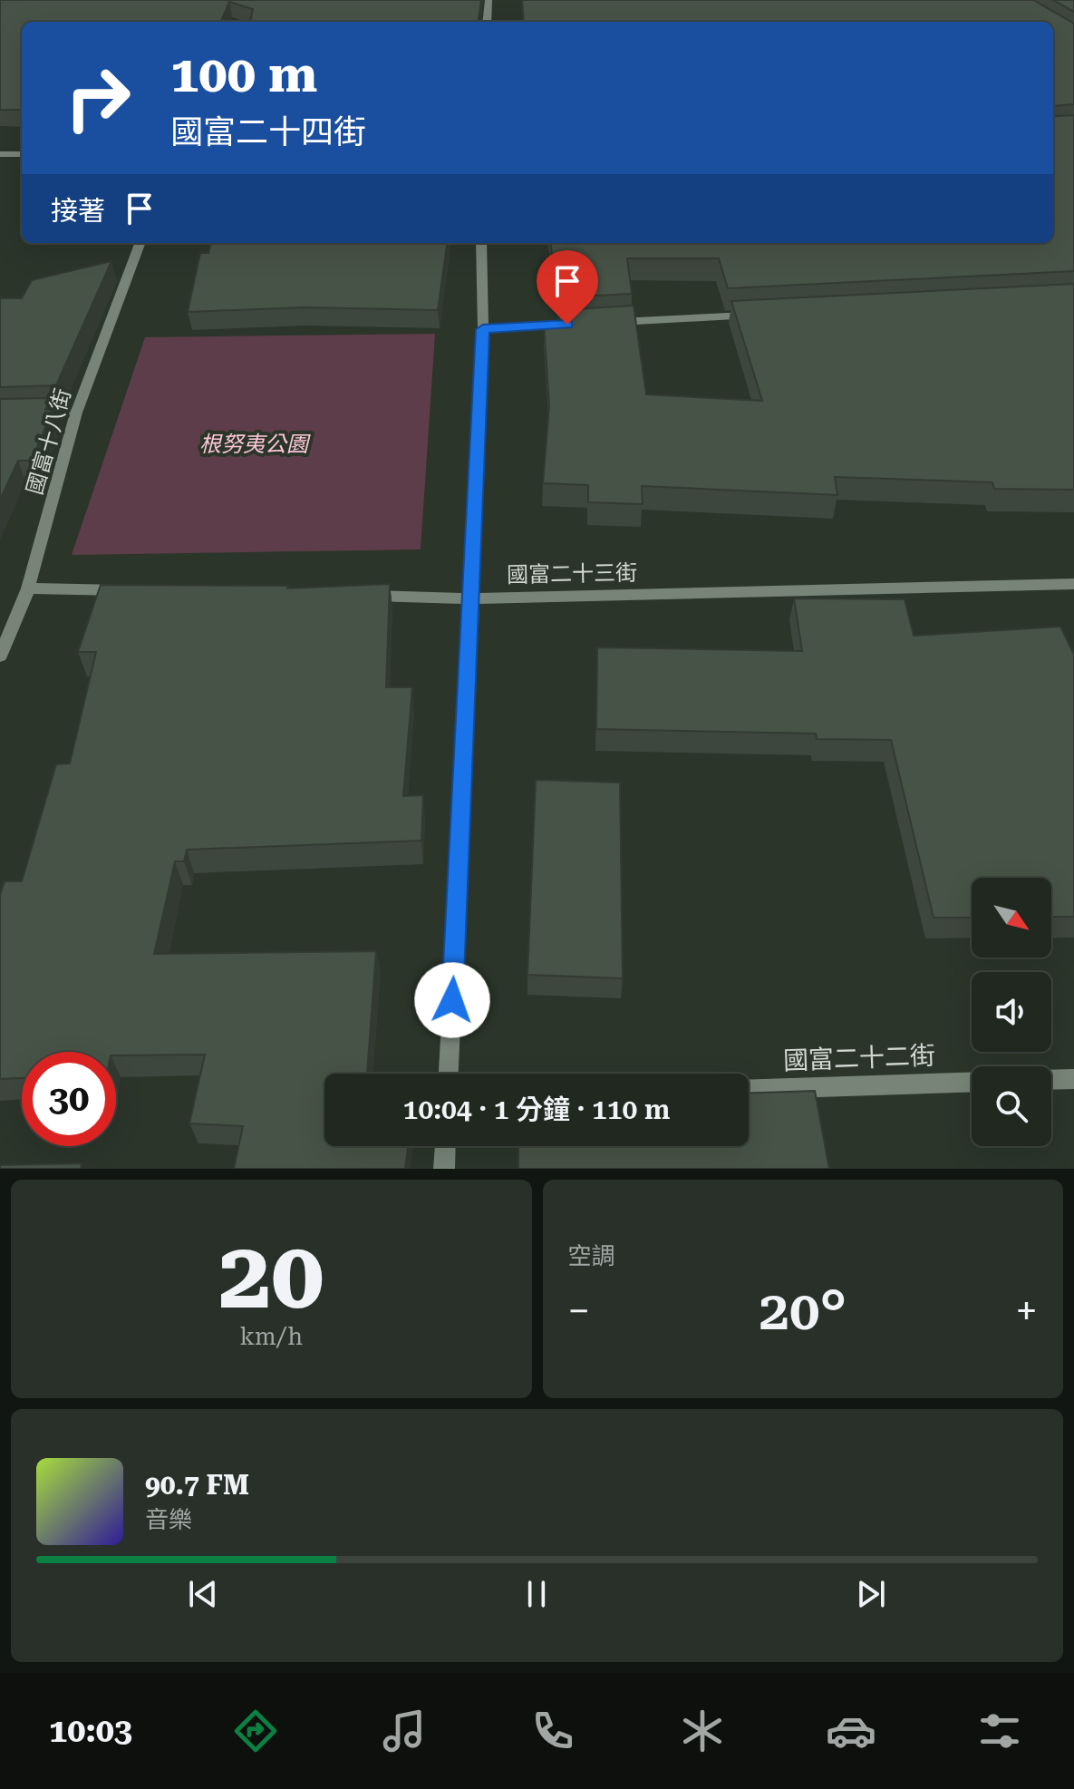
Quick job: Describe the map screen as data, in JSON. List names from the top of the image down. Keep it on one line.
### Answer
{"streets":{"street":["國富十八街","國富二十三街","國富二十二街"]},"parks":["根努夷公園"],"north":"bottom right","page":{"turn":["100 m","國富二十四街"],"then":"接著","limit":"30","trip":"10:04 · 1 分鐘 · 110 m","tile":[["20","km/h"],"空調"],"heat":["−","20°","+"],"song":["90.7 FM","音樂"],"tabs":"10:03"}}
